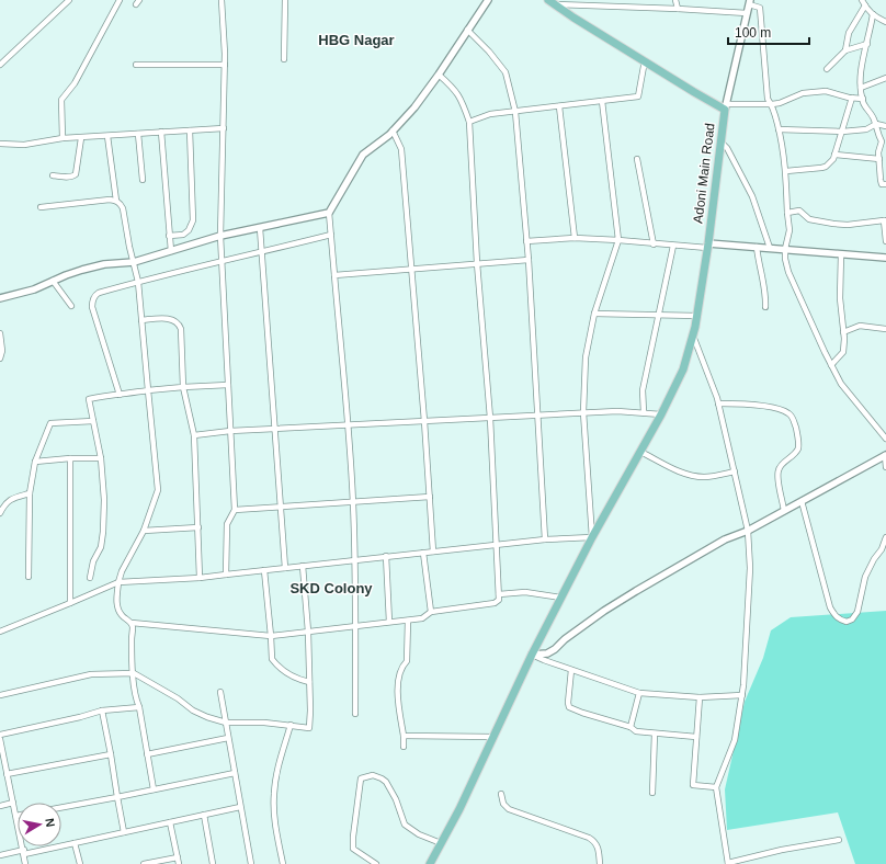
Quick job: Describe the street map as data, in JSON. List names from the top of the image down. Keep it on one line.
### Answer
{"streets":{"main road":["Adoni Main Road"]},"districts":["HBG Nagar","SKD Colony"],"scale_bar":"100 m","north":"right"}
